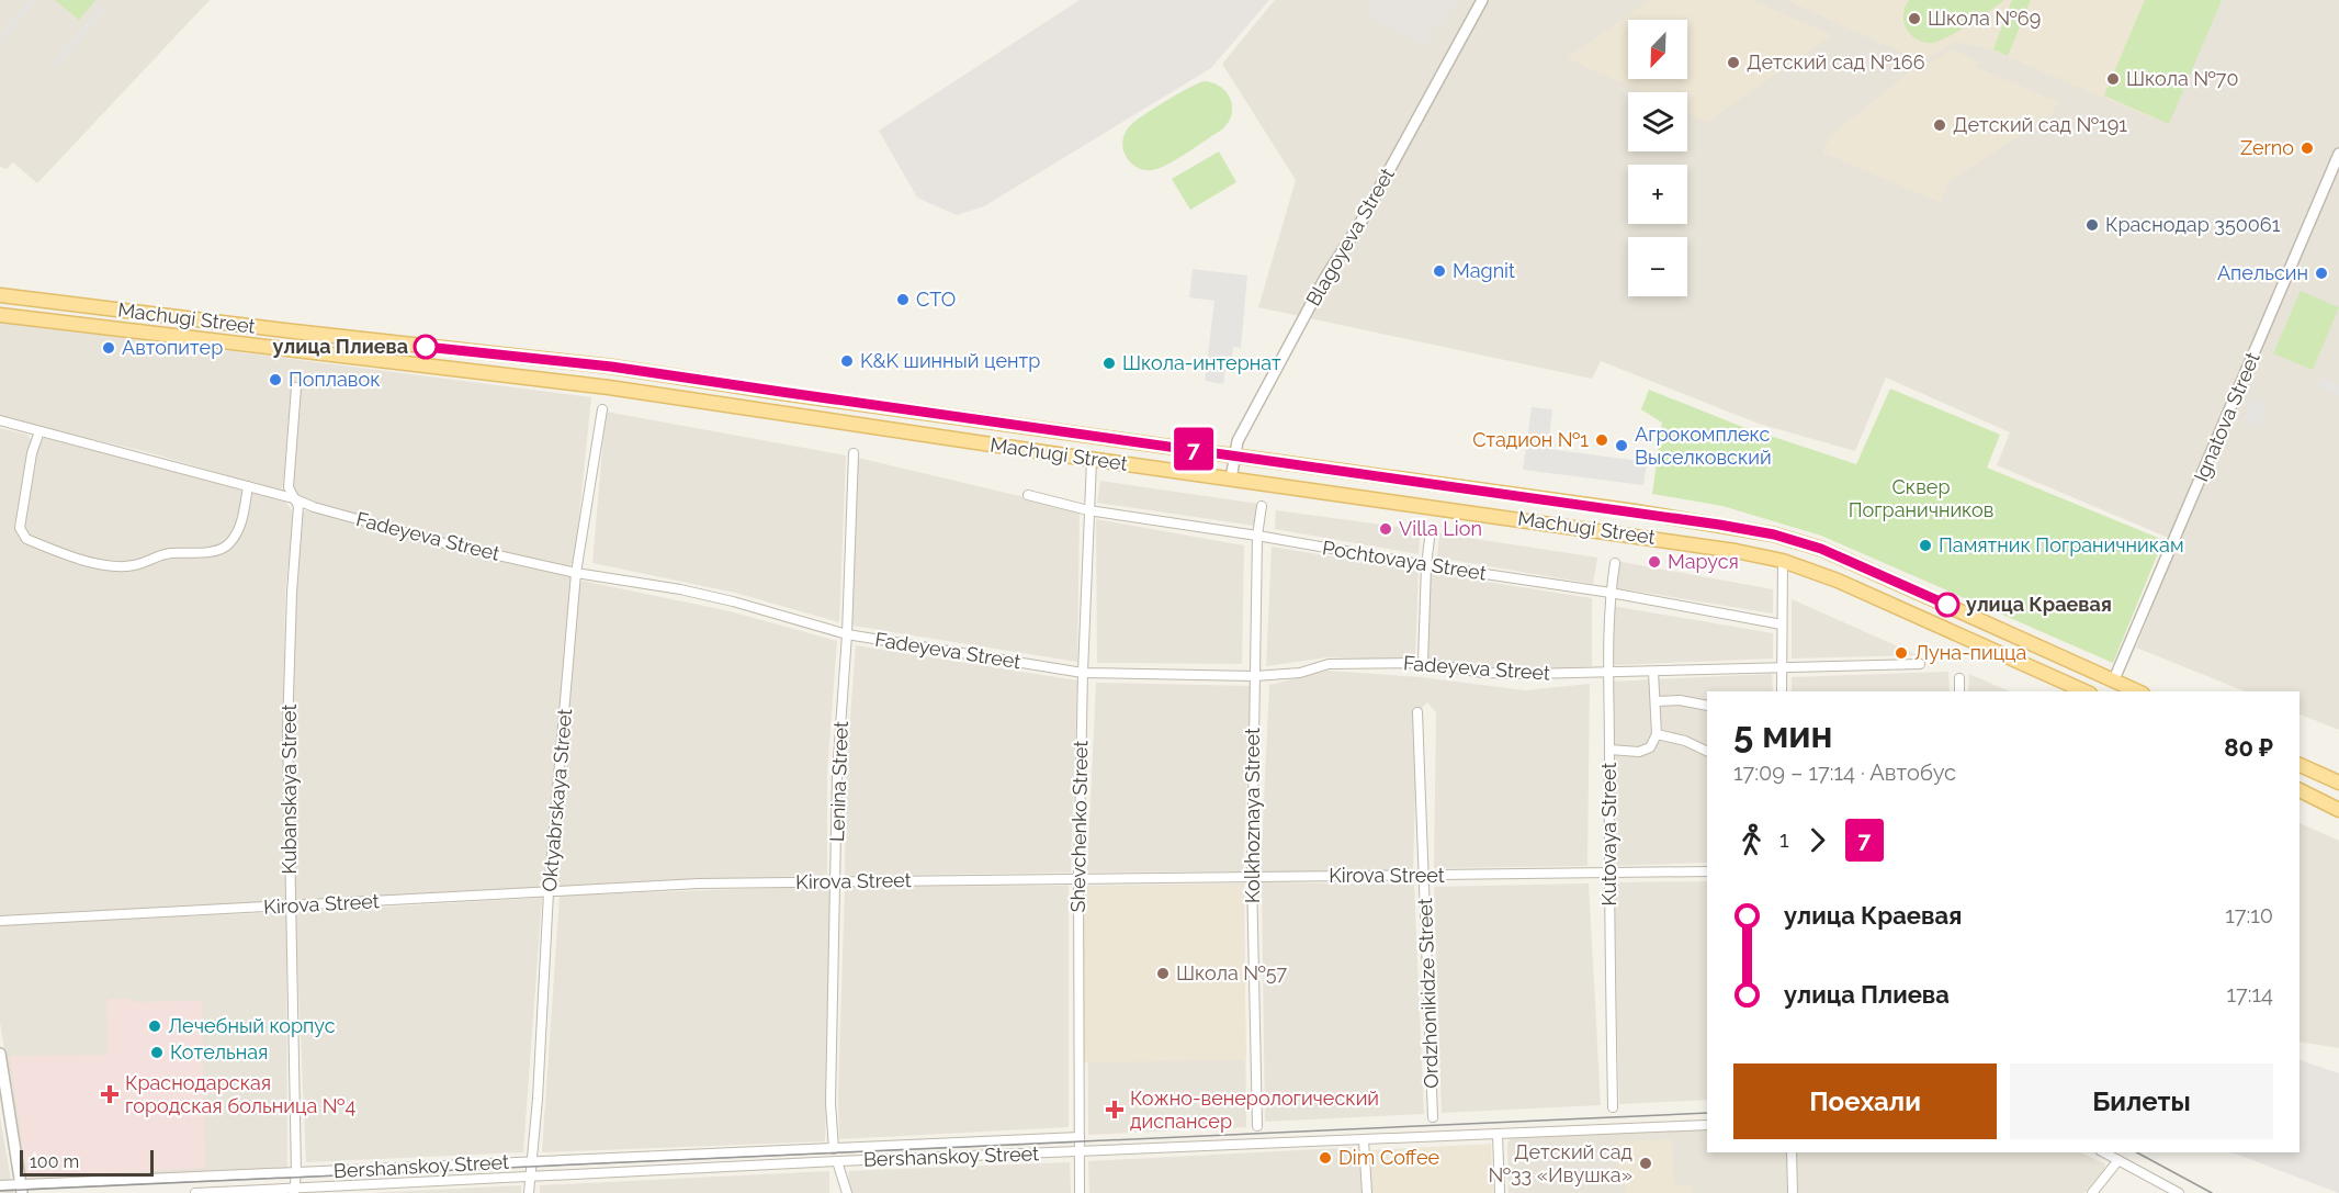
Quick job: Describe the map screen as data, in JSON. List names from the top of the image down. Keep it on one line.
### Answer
{"streets":{"main road":["Machugi Street"],"street":["Blagoyeva Street","Ignatova Street","Fadeyeva Street","Pochtovaya Street","Lenina Street","Kubanskaya Street","Oktyabrskaya Street","Kolkhoznaya Street","Shevchenko Street","Kutovaya Street","Kirova Street","Ordzhonikidze Street","Bershanskoy Street"]},"crossings":[["Blagoyeva Street","Machugi Street"],["Machugi Street","Ignatova Street"],["Machugi Street","Shevchenko Street"],["Fadeyeva Street","Lenina Street"],["Fadeyeva Street","Kubanskaya Street"],["Fadeyeva Street","Oktyabrskaya Street"],["Fadeyeva Street","Kolkhoznaya Street"],["Fadeyeva Street","Shevchenko Street"],["Fadeyeva Street","Kutovaya Street"],["Pochtovaya Street","Kolkhoznaya Street"],["Pochtovaya Street","Shevchenko Street"],["Pochtovaya Street","Kutovaya Street"],["Lenina Street","Kirova Street"],["Lenina Street","Bershanskoy Street"],["Kubanskaya Street","Kirova Street"],["Kubanskaya Street","Bershanskoy Street"],["Oktyabrskaya Street","Kirova Street"],["Oktyabrskaya Street","Bershanskoy Street"],["Kolkhoznaya Street","Kirova Street"],["Shevchenko Street","Kirova Street"],["Shevchenko Street","Bershanskoy Street"],["Kutovaya Street","Kirova Street"],["Kirova Street","Ordzhonikidze Street"]],"parks":["Сквер Пограничников"],"places":{"other":["Школа №69","Детский сад №166","Школа №70","Детский сад №191","Zerno","Краснодар 350061","Magnit","Апельсин","СТО","улица Плиева","Автопитер","K&K шинный центр","Школа-интернат","Поплавок","Стадион №1","Агрокомплекс Выселковский","Villa Lion","Памятник Пограничникам","Маруся","улица Краевая","Луна-пицца","Школа №57","Лечебный корпус","Котельная","Dim Coffee","Детский сад №33 «Ивушка»"],"health":["Краснодарская городская больница №4","Кожно-венерологический диспансер"]},"lines":["bus line 7"],"scale_bar":"100 m","north":"bottom left","page":{"on_map":"7","map_buttons":["+","−"],"heading":["5 мин","17:09 – 17:14 · Автобус","80 ₽"],"legs":["1","7"],"list":[{"name":"улица Краевая","value":"17:10"},{"name":"улица Плиева","value":"17:14"}],"buttons":["Поехали","Билеты"],"scale":"100 m"}}
